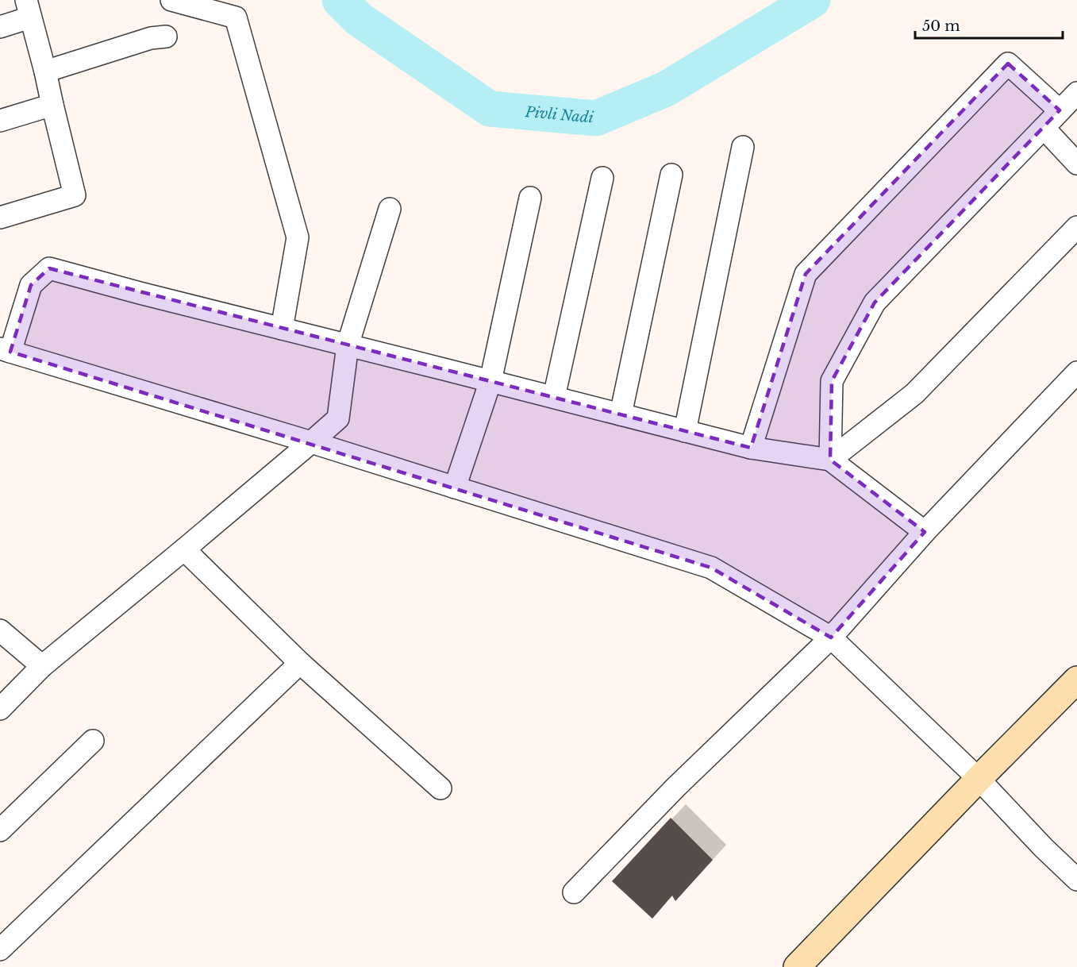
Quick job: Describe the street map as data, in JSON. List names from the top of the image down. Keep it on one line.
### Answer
{"water":["Pivli Nadi"],"scale_bar":"50 m"}
